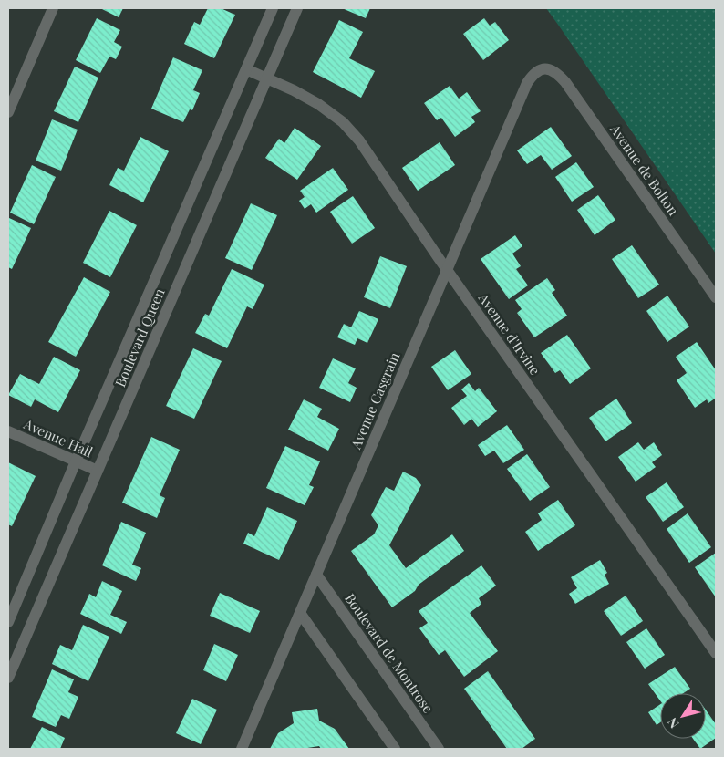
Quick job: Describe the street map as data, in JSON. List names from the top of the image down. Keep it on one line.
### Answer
{"streets":{"street":["Avenue de Bolton","Avenue d'Irvine","Boulevard Queen","Avenue Casgrain","Avenue Hall","Boulevard de Montrose"]},"crossings":[["Avenue de Bolton","Avenue Casgrain"],["Avenue d'Irvine","Boulevard Queen"],["Avenue d'Irvine","Avenue Casgrain"],["Boulevard Queen","Avenue Hall"],["Avenue Casgrain","Boulevard de Montrose"]],"north":"bottom left"}
